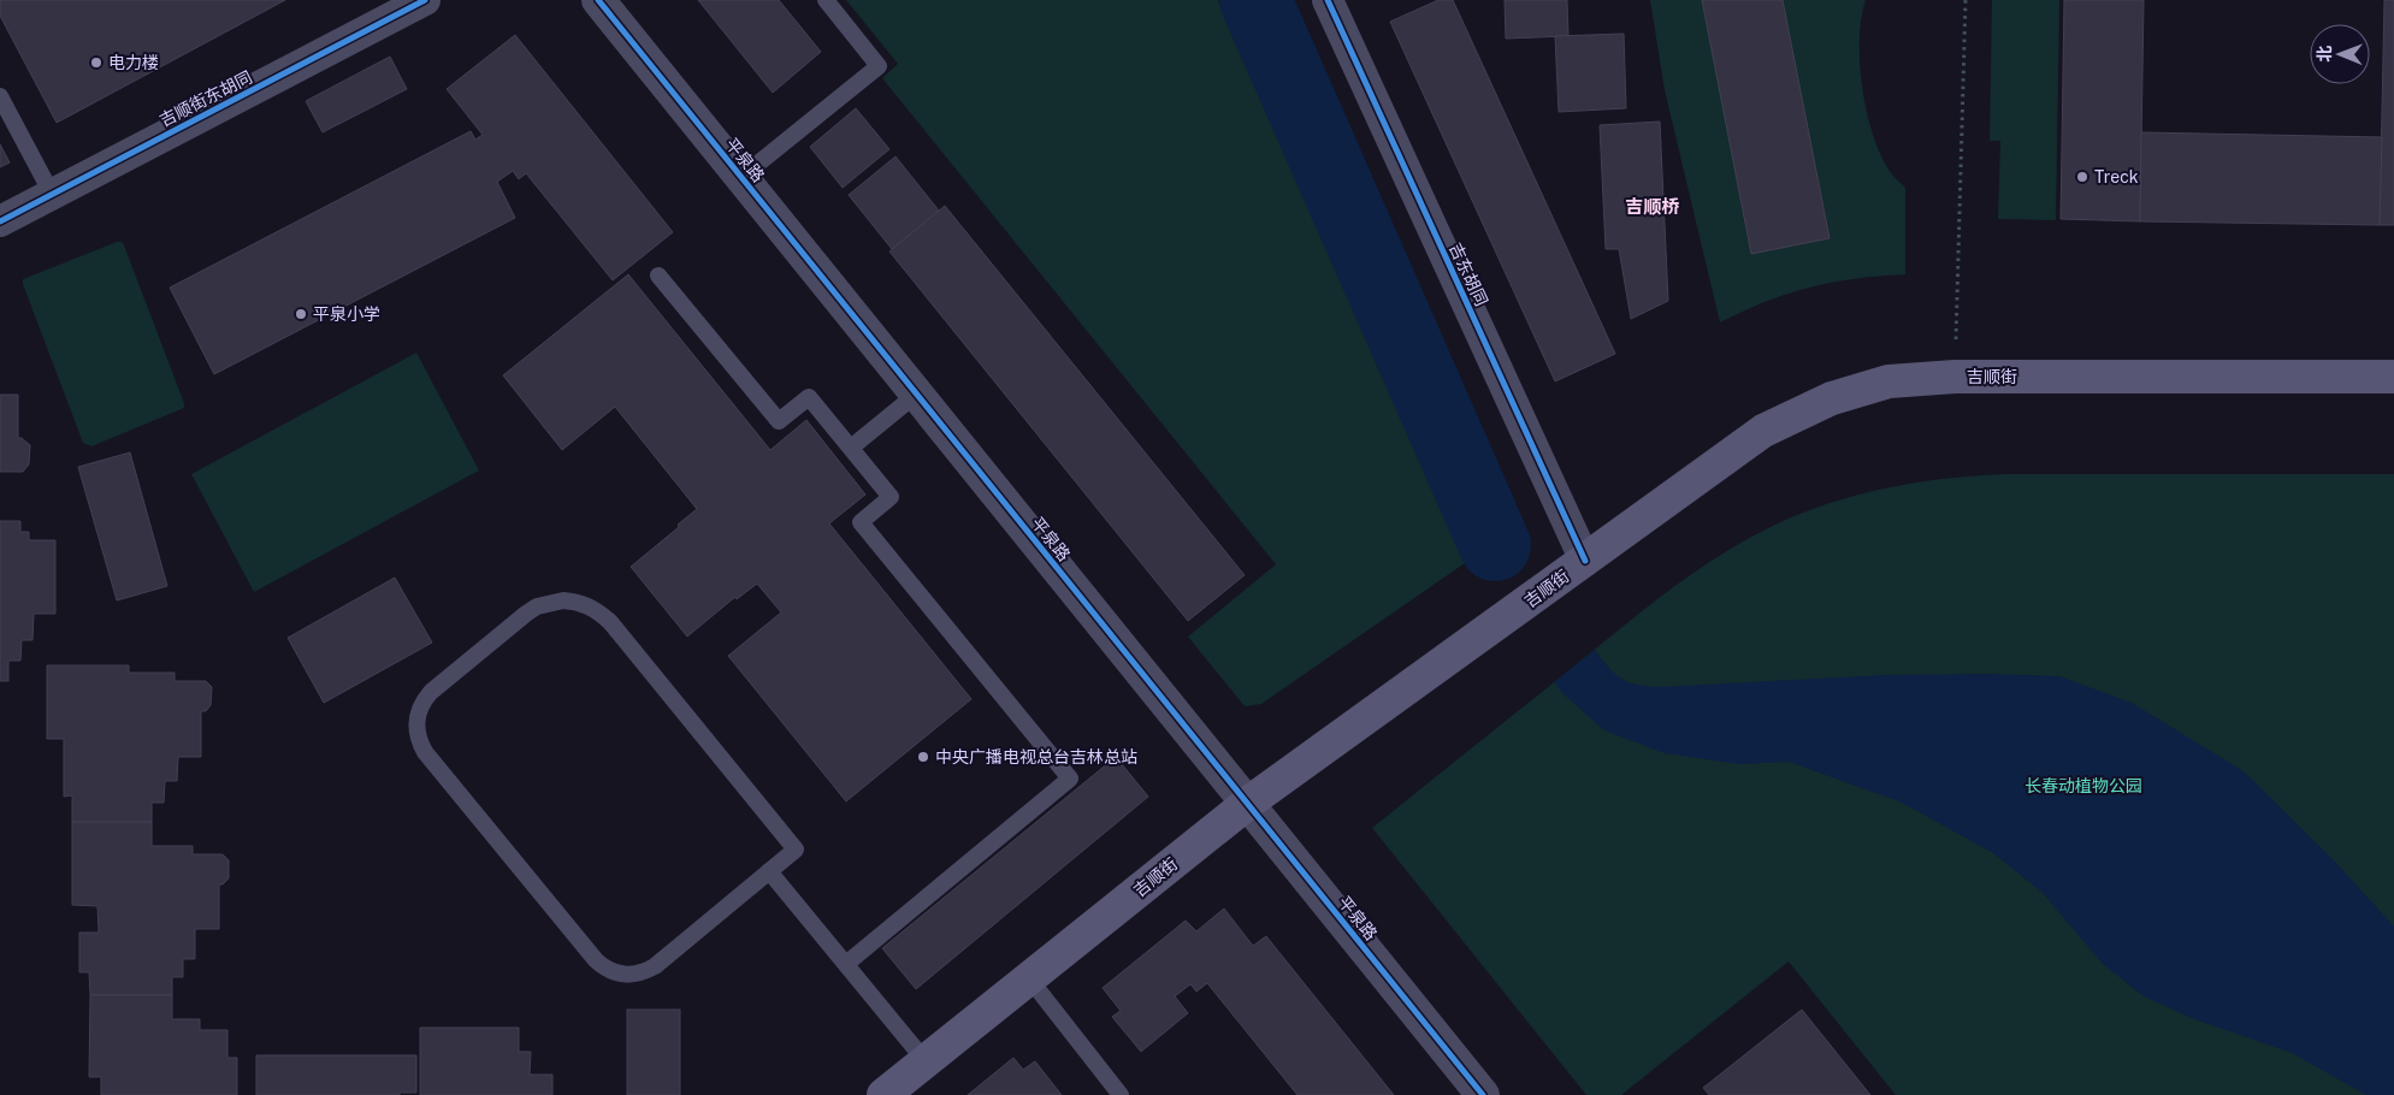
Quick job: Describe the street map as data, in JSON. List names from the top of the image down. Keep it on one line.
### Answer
{"streets":{"main road":["吉顺街"],"street":["吉顺街东胡同","平泉路","吉东胡同"]},"crossings":[["平泉路","吉顺街"],["吉东胡同","吉顺街"]],"districts":["吉顺桥"],"parks":["长春动植物公园"],"places":["电力楼","Treck","平泉小学","中央广播电视总台吉林总站"],"north":"left"}
